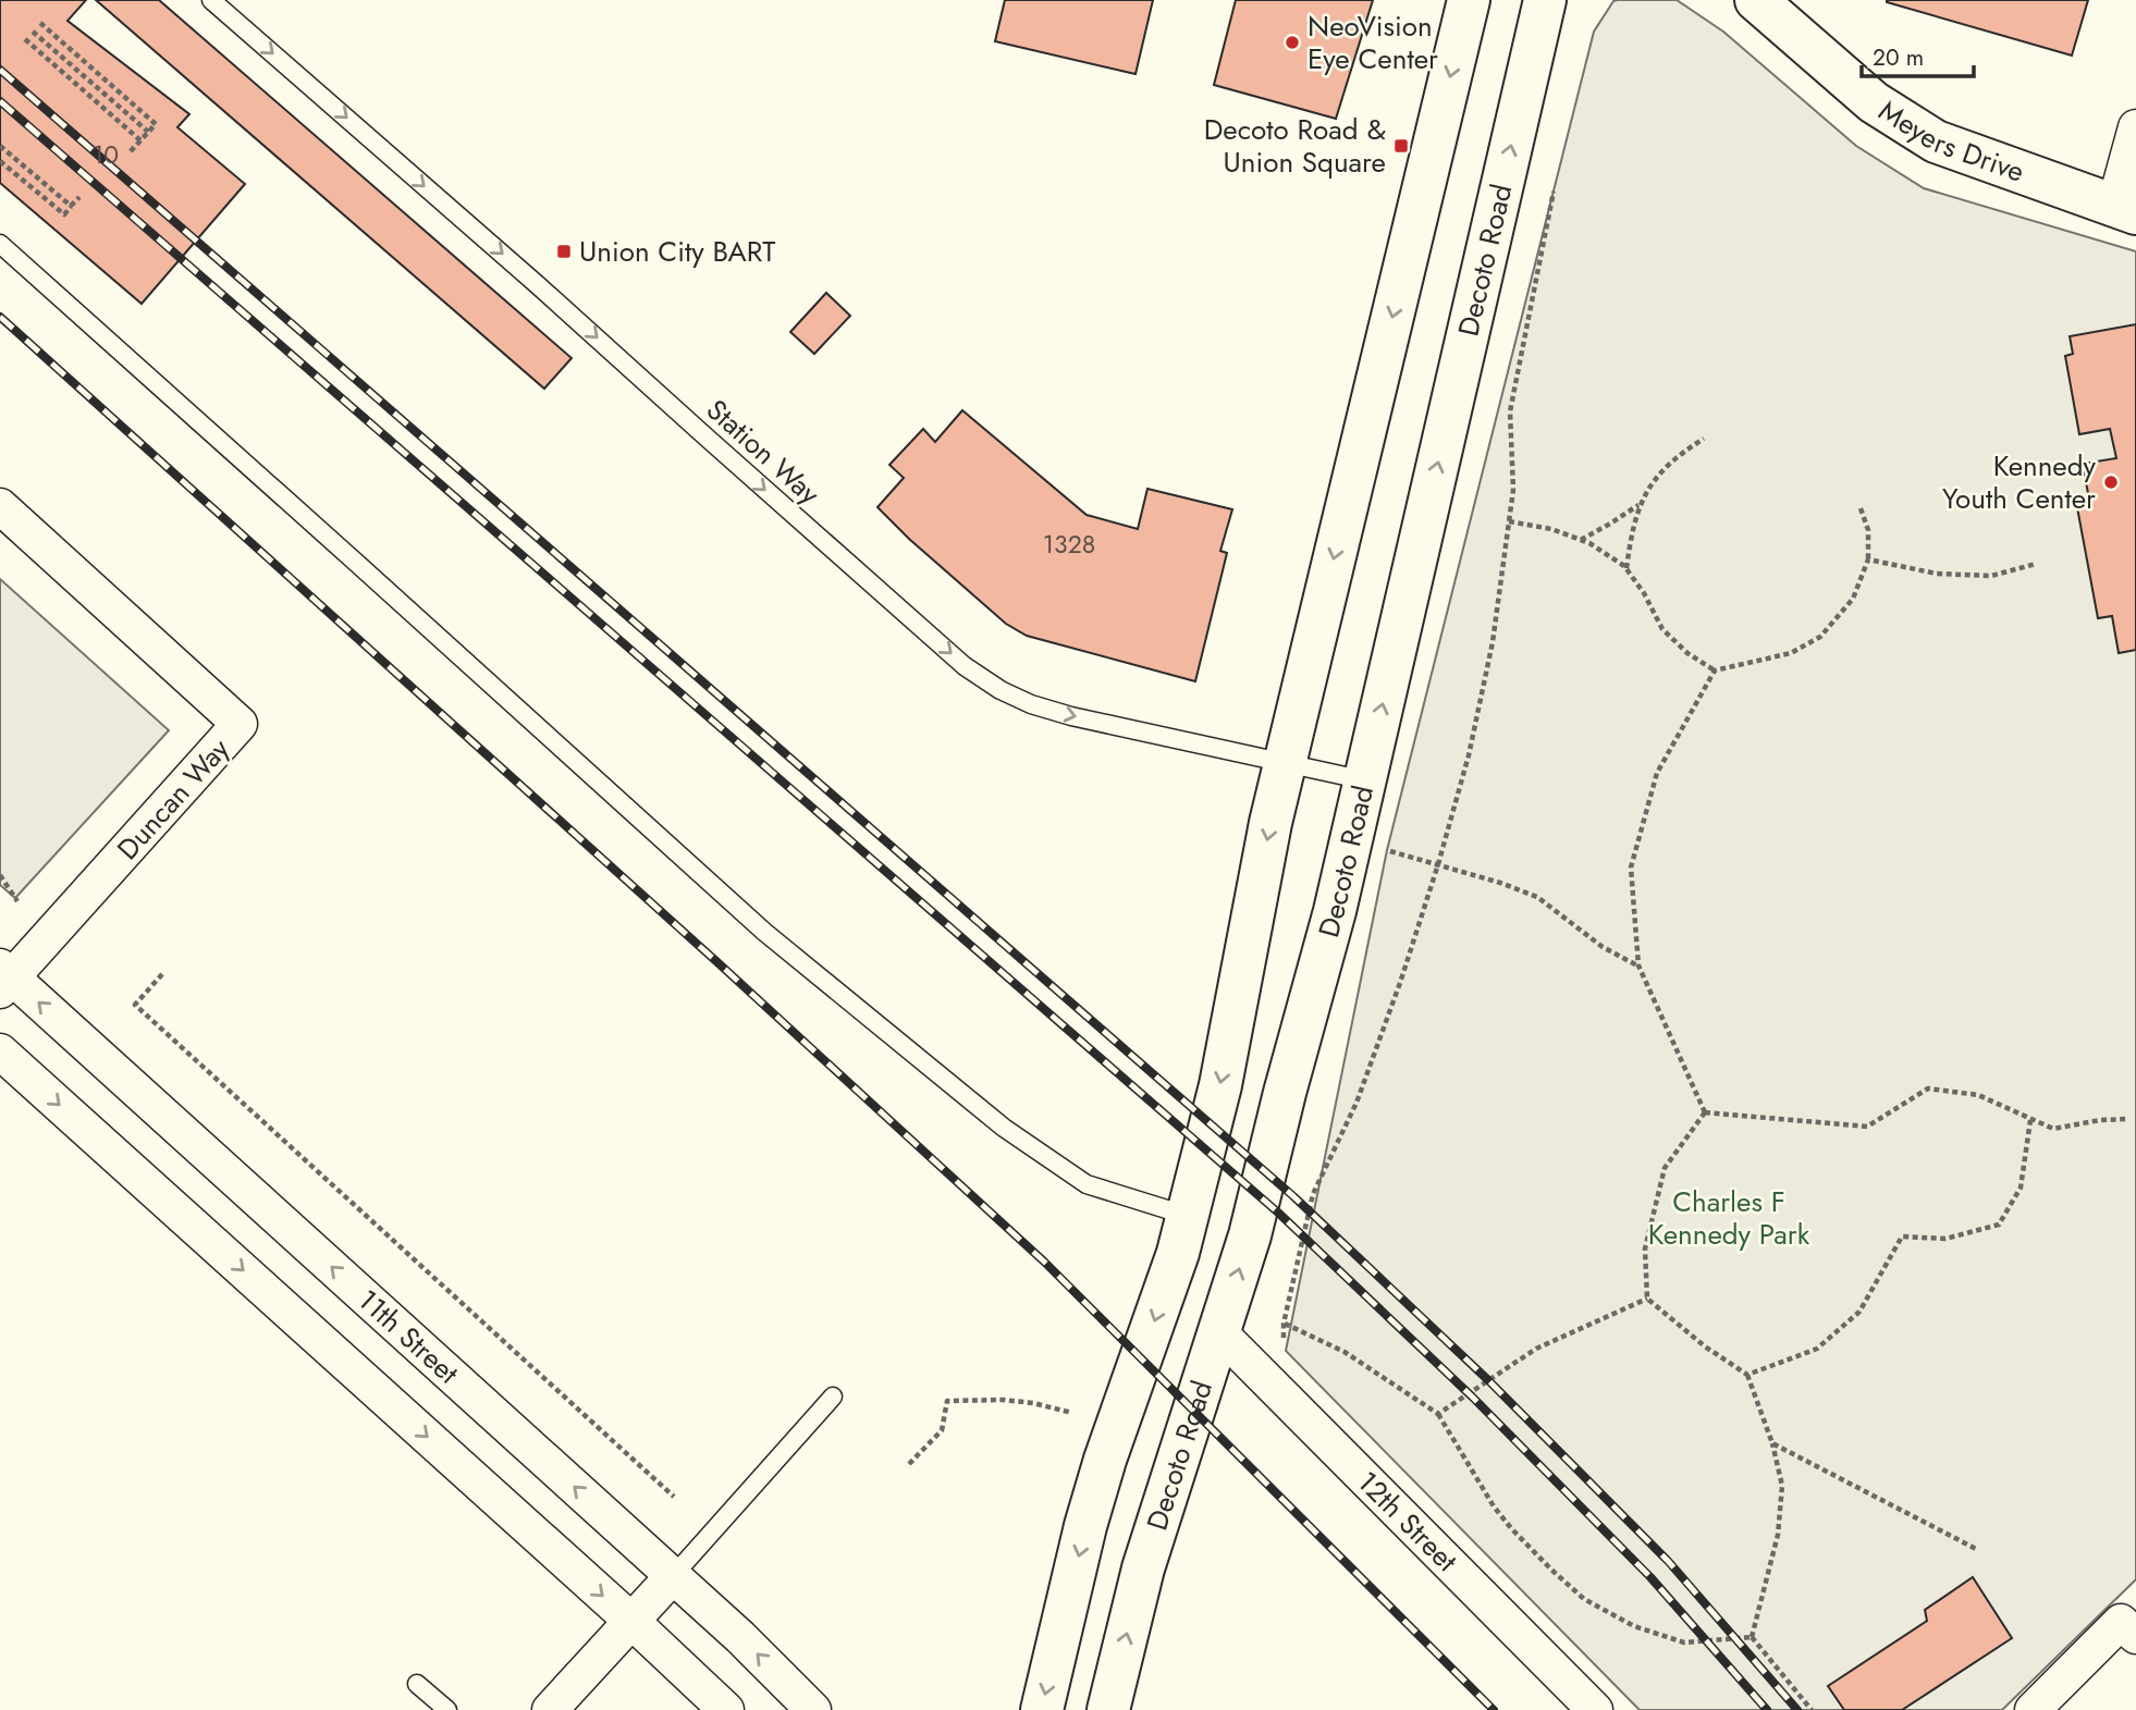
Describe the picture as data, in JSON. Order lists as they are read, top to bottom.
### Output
{
  "streets": {
    "main road": ["Meyers Drive", "Decoto Road"],
    "street": ["Duncan Way", "11th Street", "12th Street"],
    "lane": ["Station Way"]
  },
  "crossings": [
    ["Decoto Road", "Station Way"],
    ["Decoto Road", "12th Street"],
    ["Duncan Way", "11th Street"]
  ],
  "one_way": ["Station Way"],
  "parks": ["Charles F Kennedy Park"],
  "places": {
    "other": ["NeoVision Eye Center", "Kennedy Youth Center"],
    "transit": ["Decoto Road & Union Square", "Union City BART"]
  },
  "house_numbers": ["10", "1328"],
  "scale_bar": "20 m"
}
